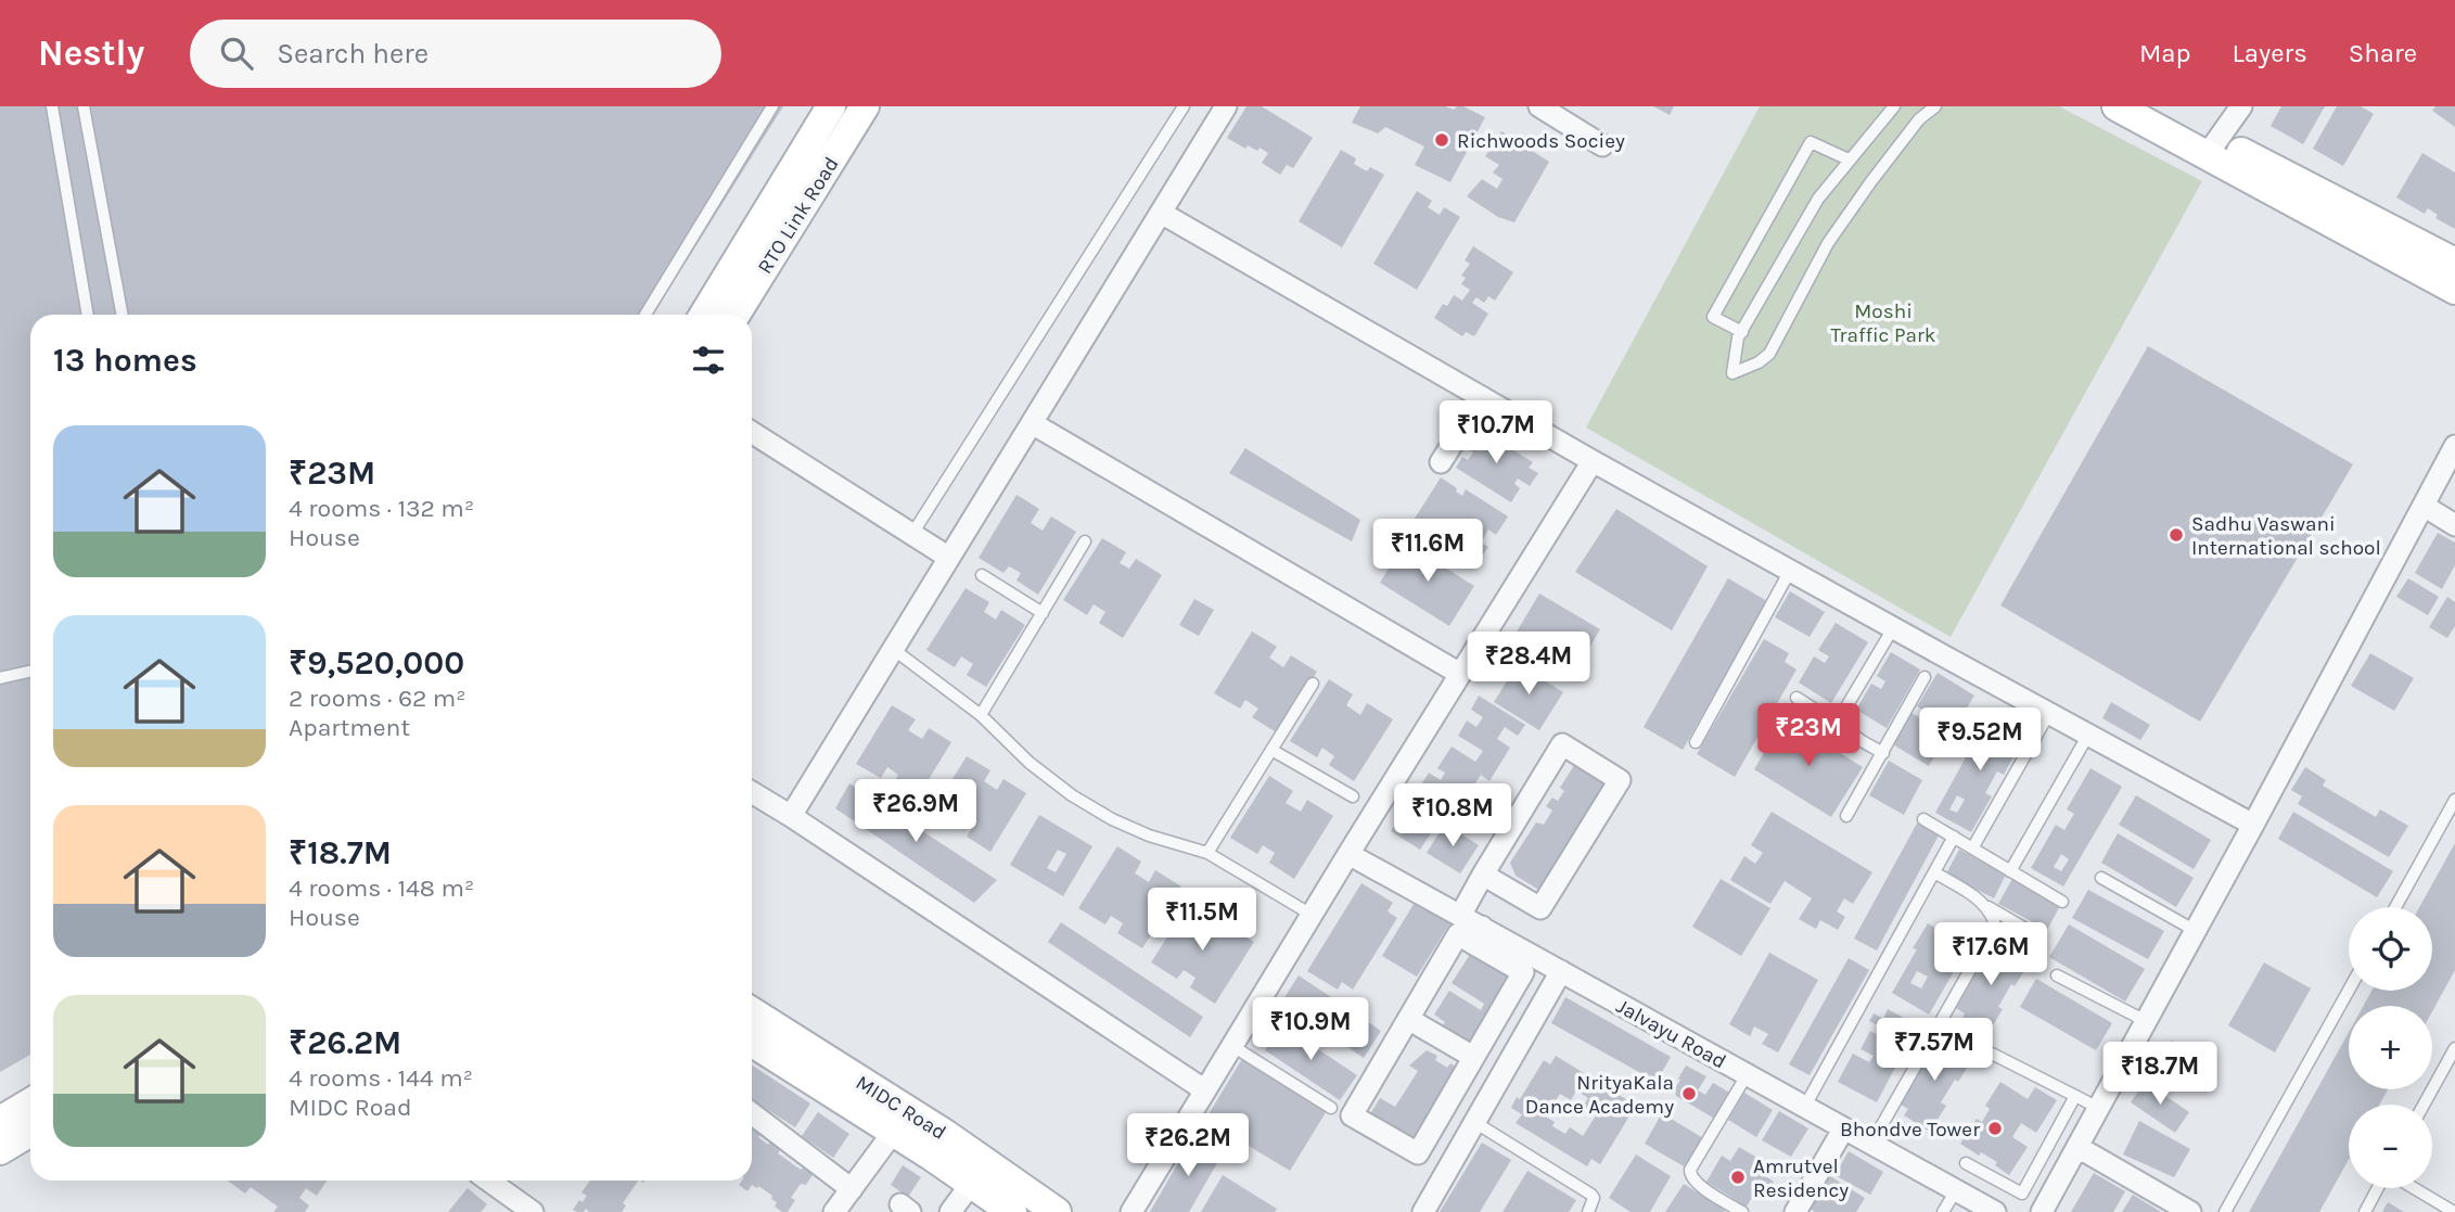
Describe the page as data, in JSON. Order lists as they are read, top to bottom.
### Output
{
  "streets": {
    "main road": ["RTO Link Road", "MIDC Road"],
    "street": ["Jalvayu Road"]
  },
  "parks": ["Moshi Traffic Park"],
  "places": [
    "Richwoods Sociey",
    "Sadhu Vaswani International school",
    "NrityaKala Dance Academy",
    "Bhondve Tower",
    "Amrutvel Residency"
  ],
  "page": {
    "header": "Nestly",
    "search": "Search here",
    "nav": ["Map", "Layers", "Share"],
    "heading": "13 homes",
    "price": [
      "₹10.7M",
      "₹11.6M",
      "₹28.4M",
      "₹23M",
      "₹9.52M",
      "₹26.9M",
      "₹10.8M",
      "₹11.5M",
      "₹17.6M",
      "₹10.9M",
      "₹7.57M",
      "₹18.7M",
      "₹26.2M"
    ],
    "list": [
      {
        "name": "₹23M",
        "note": "4 rooms · 132 m² · House"
      },
      {
        "name": "₹9,520,000",
        "note": "2 rooms · 62 m² · Apartment"
      },
      {
        "name": "₹18.7M",
        "note": "4 rooms · 148 m² · House"
      },
      {
        "name": "₹26.2M",
        "note": "4 rooms · 144 m² · MIDC Road"
      }
    ],
    "map_buttons": ["+", "−"]
  }
}
